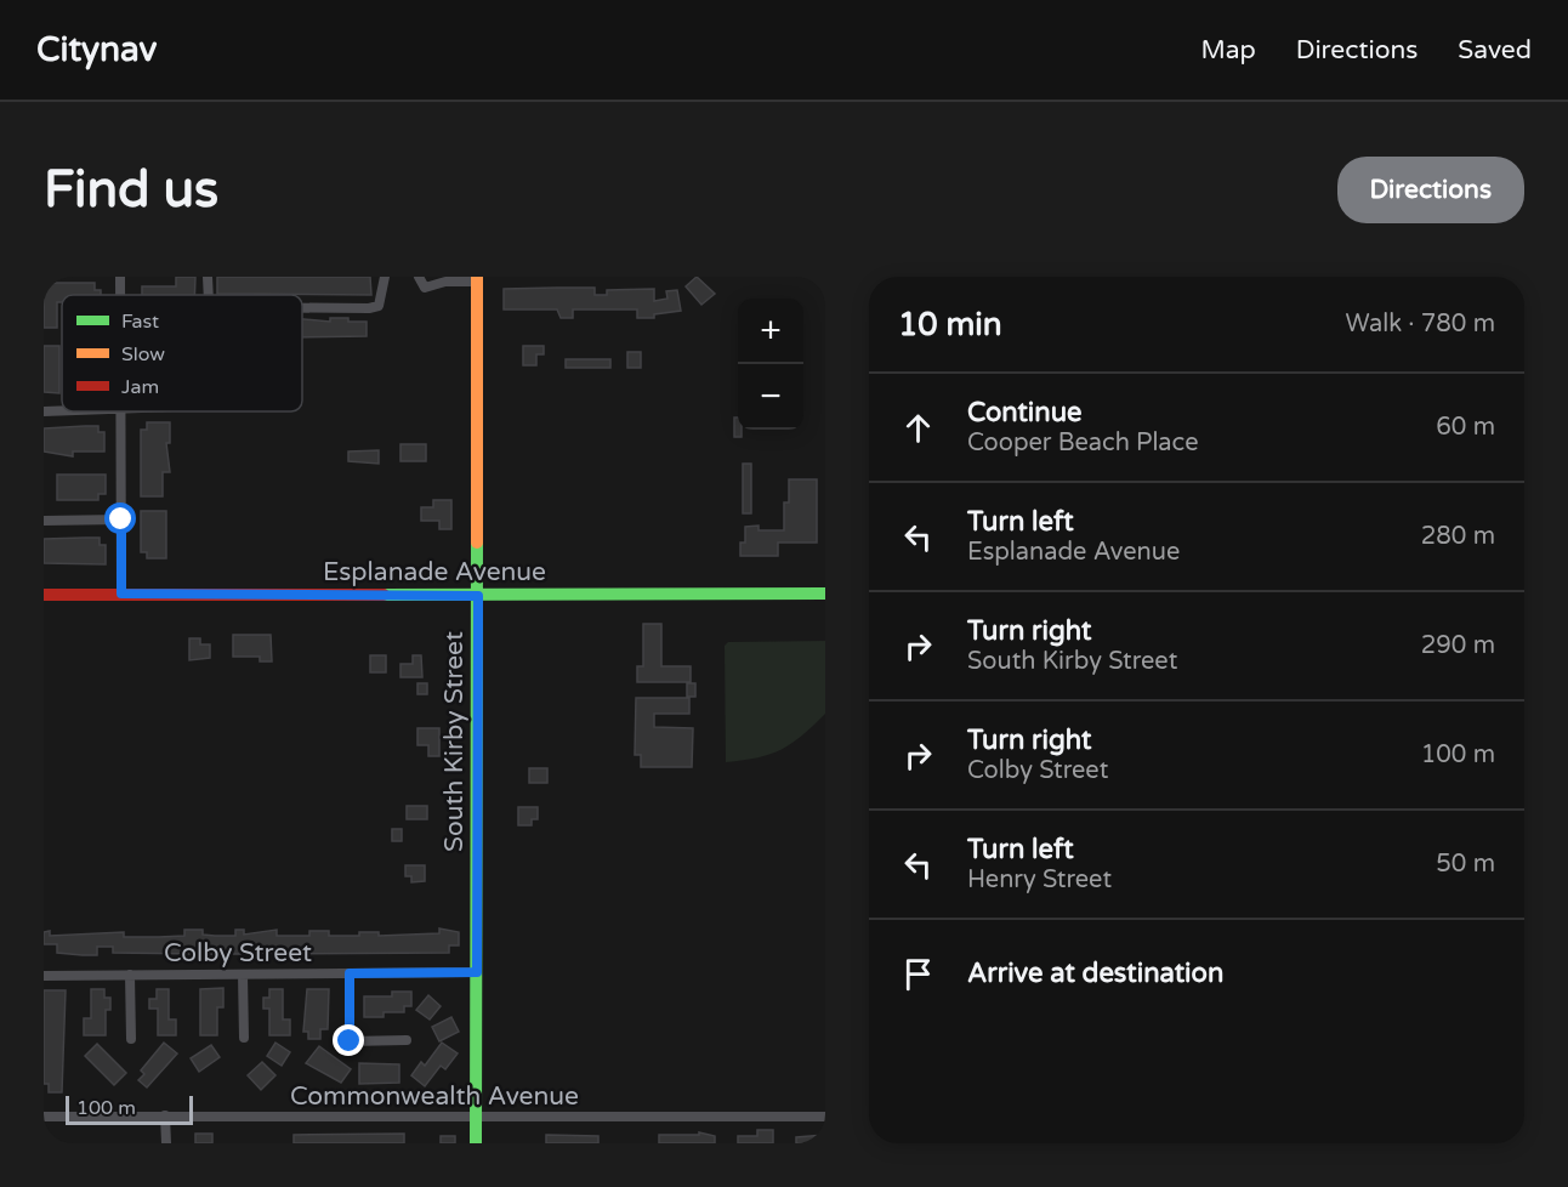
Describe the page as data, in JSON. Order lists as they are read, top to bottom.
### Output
{
  "streets": {
    "street": [
      "Esplanade Avenue",
      "South Kirby Street",
      "Colby Street",
      "Commonwealth Avenue"
    ]
  },
  "crossings": [
    ["Esplanade Avenue", "South Kirby Street"],
    ["South Kirby Street", "Colby Street"],
    ["South Kirby Street", "Commonwealth Avenue"]
  ],
  "legend": ["Fast", "Slow", "Jam"],
  "scale_bar": "100 m",
  "page": {
    "header": "Citynav",
    "nav": ["Map", "Directions", "Saved"],
    "buttons": "Directions",
    "title": "Find us",
    "heading": ["10 min", "Walk · 780 m"],
    "map_buttons": ["+", "−"],
    "list": [
      ["Continue", "Cooper Beach Place", "60 m"],
      ["Turn left", "Esplanade Avenue", "280 m"],
      ["Turn right", "South Kirby Street", "290 m"],
      ["Turn right", "Colby Street", "100 m"],
      ["Turn left", "Henry Street", "50 m"],
      "Arrive at destination"
    ],
    "scale": "100 m"
  }
}
